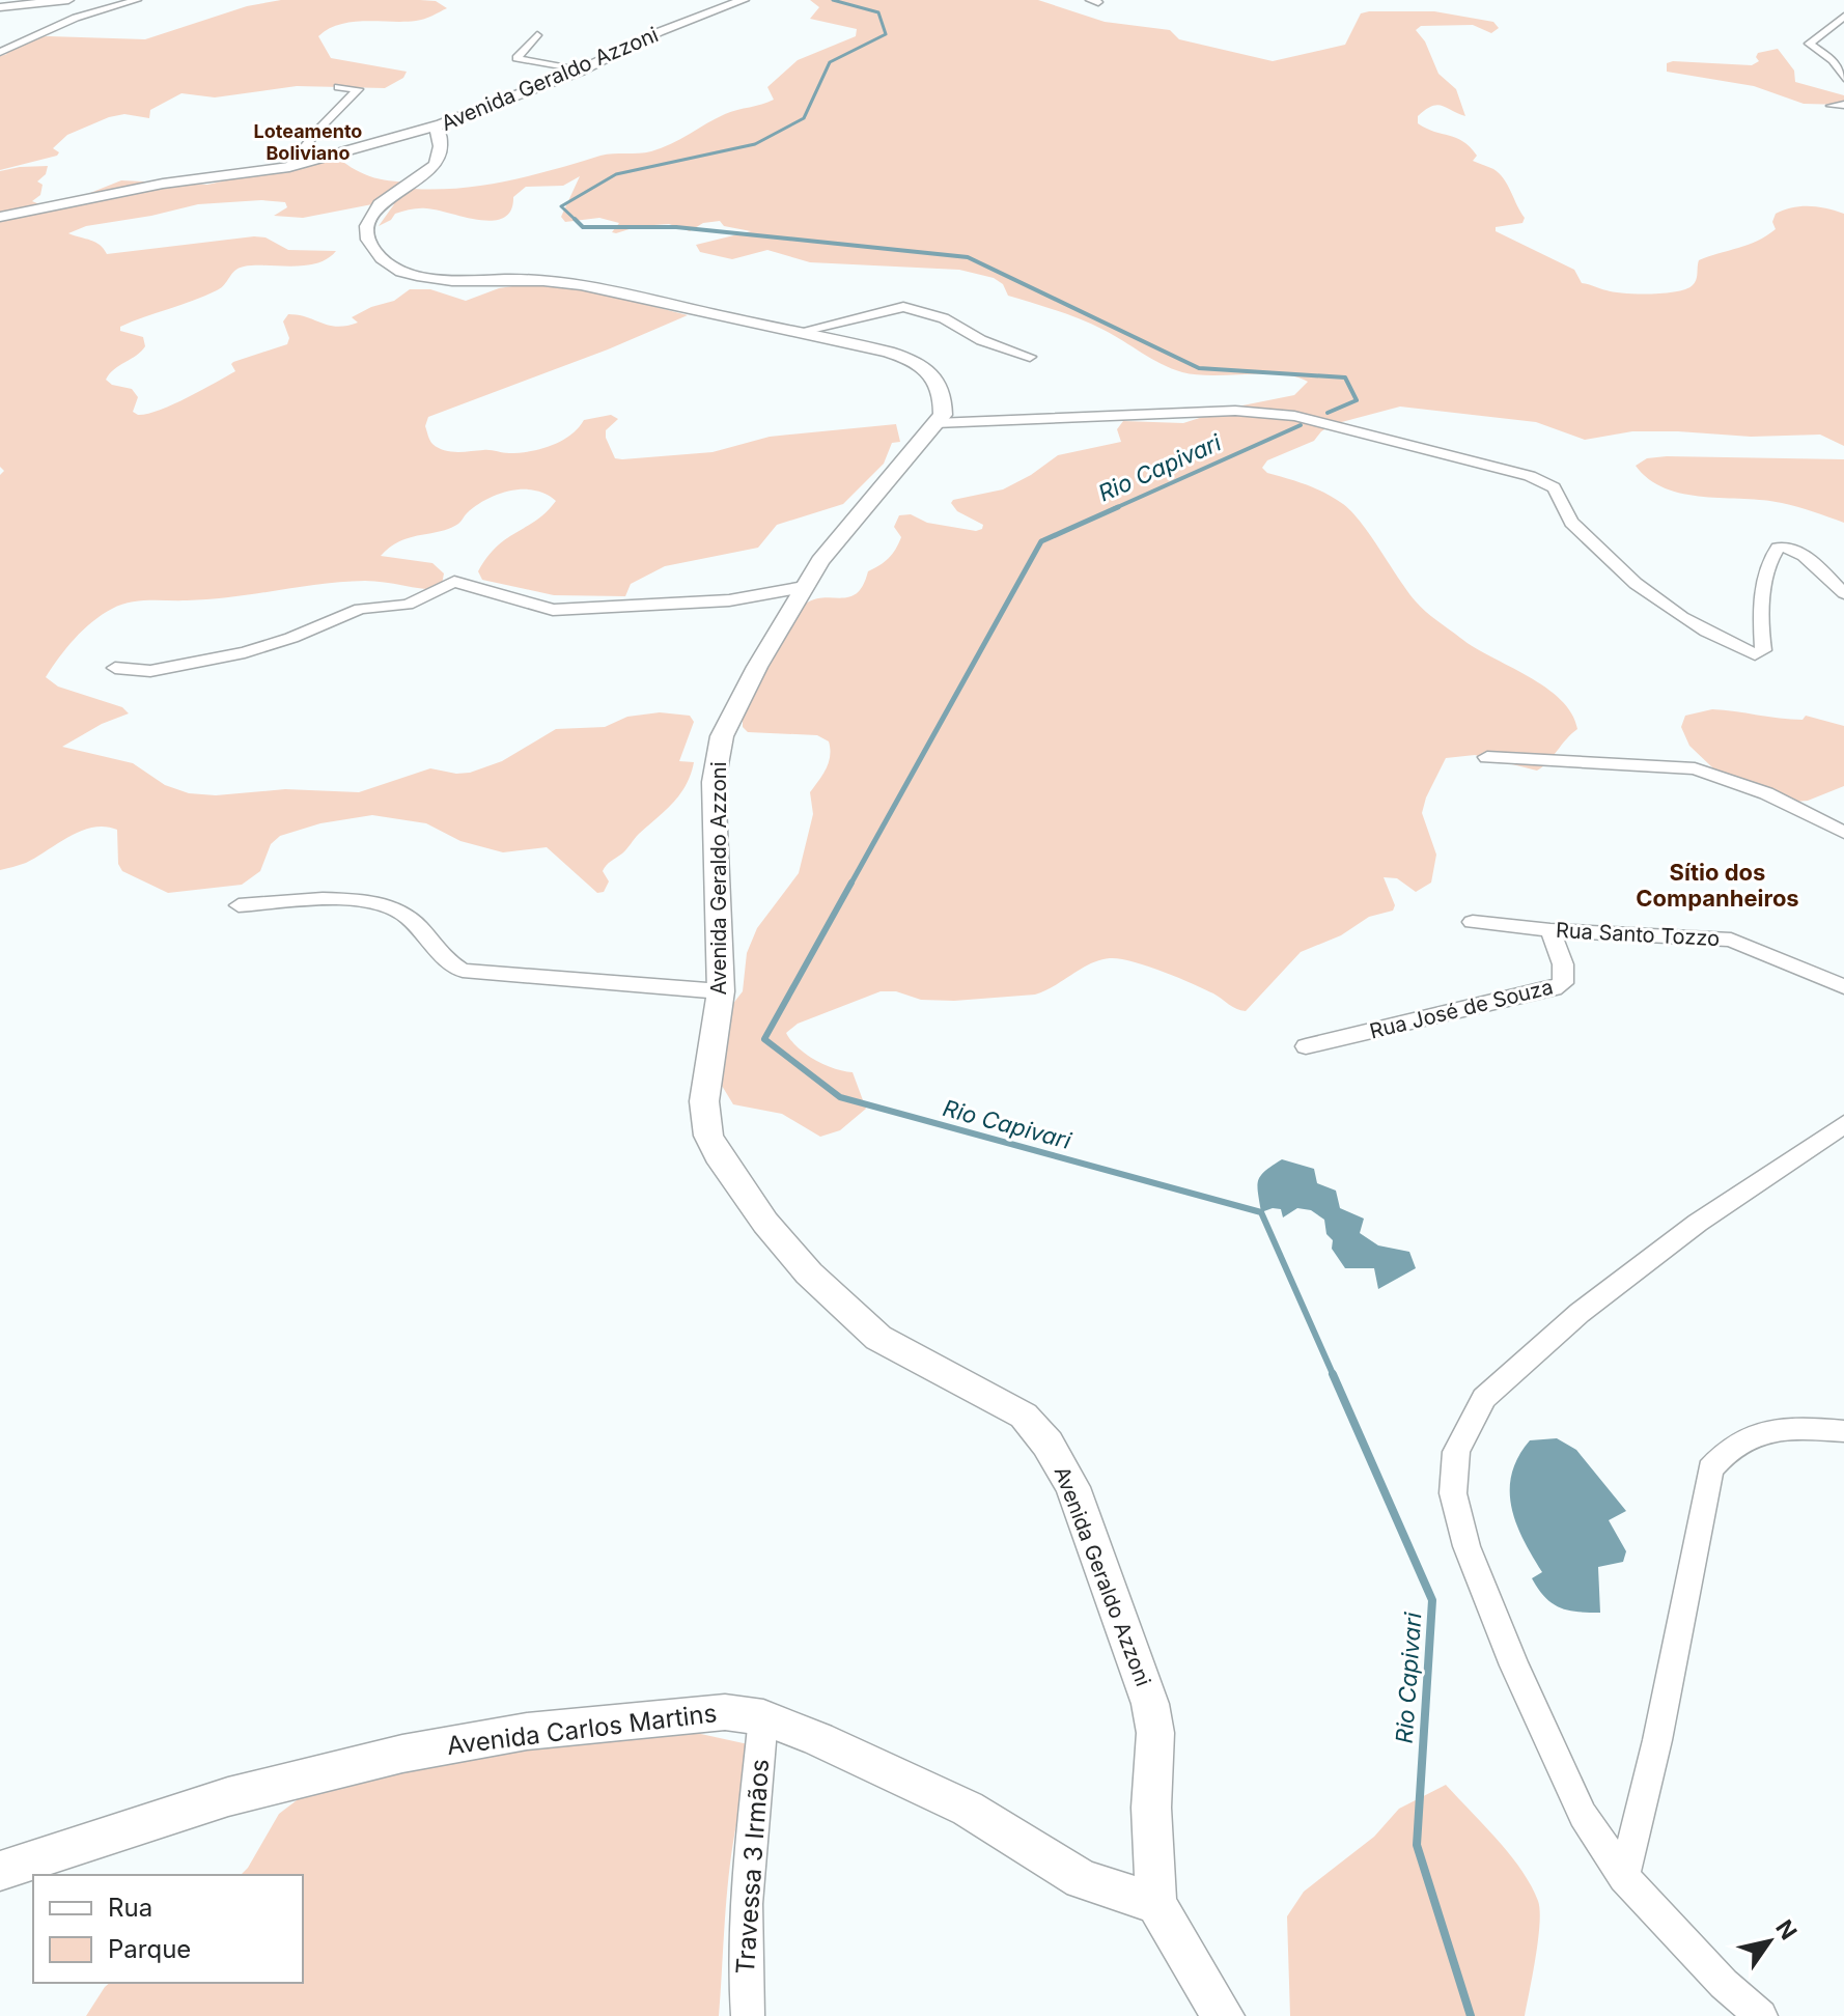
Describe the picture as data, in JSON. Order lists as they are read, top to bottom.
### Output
{
  "streets": {
    "street": [
      "Avenida Geraldo Azzoni",
      "Rua Santo Tozzo",
      "Rua José de Souza",
      "Avenida Carlos Martins",
      "Travessa 3 Irmãos"
    ]
  },
  "crossings": [
    ["Avenida Geraldo Azzoni", "Avenida Carlos Martins"],
    ["Rua Santo Tozzo", "Rua José de Souza"],
    ["Avenida Carlos Martins", "Travessa 3 Irmãos"]
  ],
  "districts": ["Loteamento Boliviano", "Sítio dos Companheiros"],
  "water": ["Rio Capivari"],
  "legend": ["Rua", "Parque"],
  "north": "top right"
}
